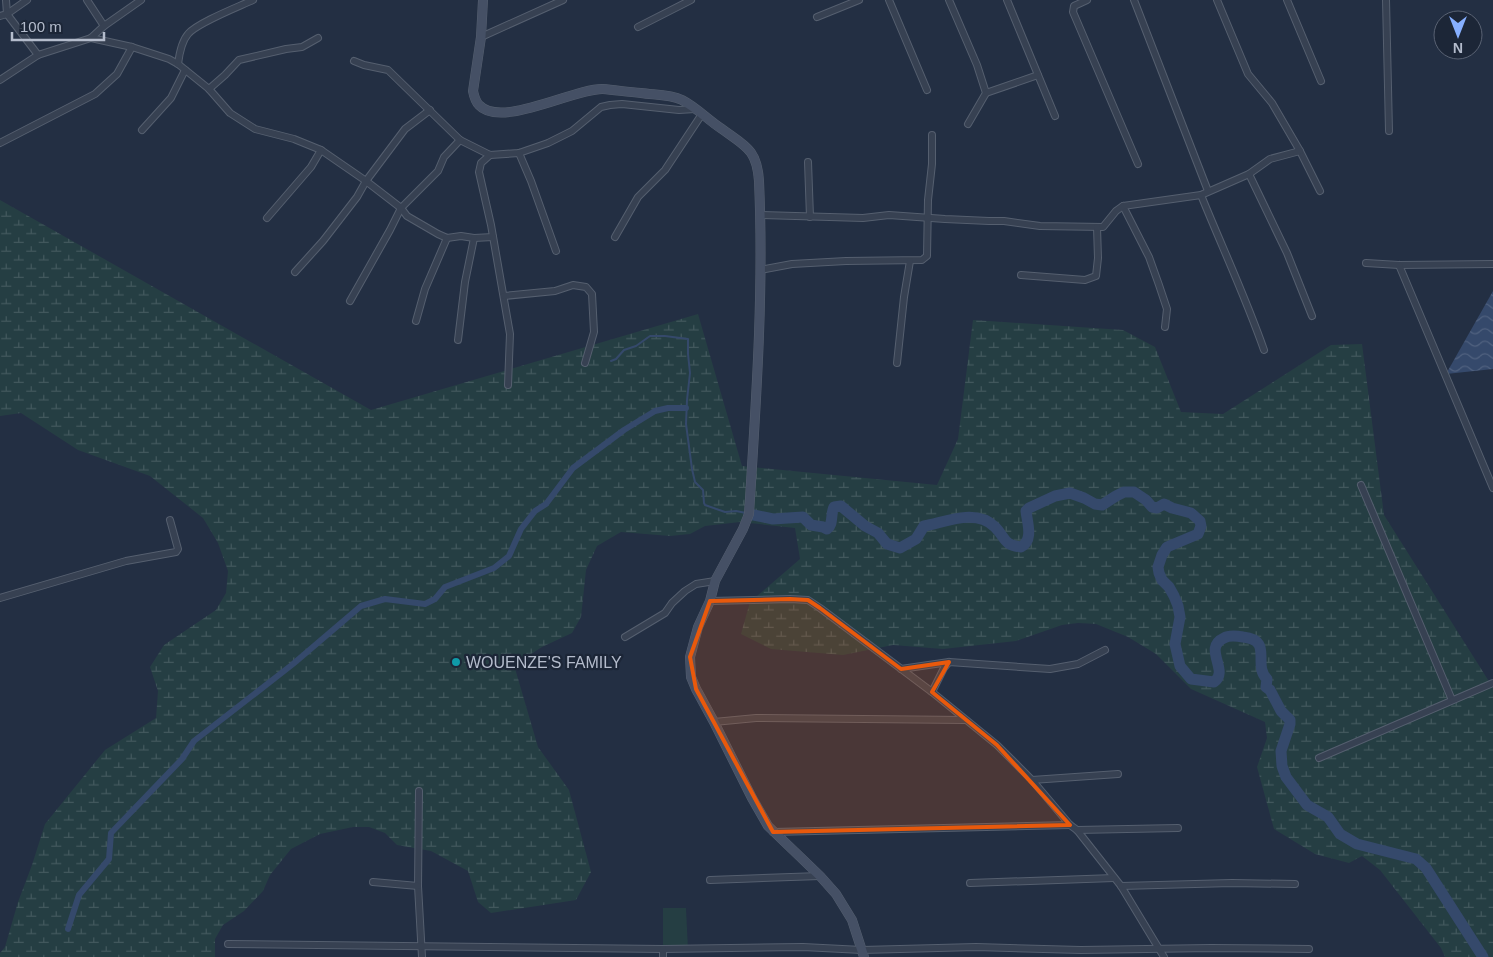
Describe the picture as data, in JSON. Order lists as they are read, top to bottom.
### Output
{
  "places": ["WOUENZE'S FAMILY"],
  "scale_bar": "100 m",
  "north": "bottom"
}
